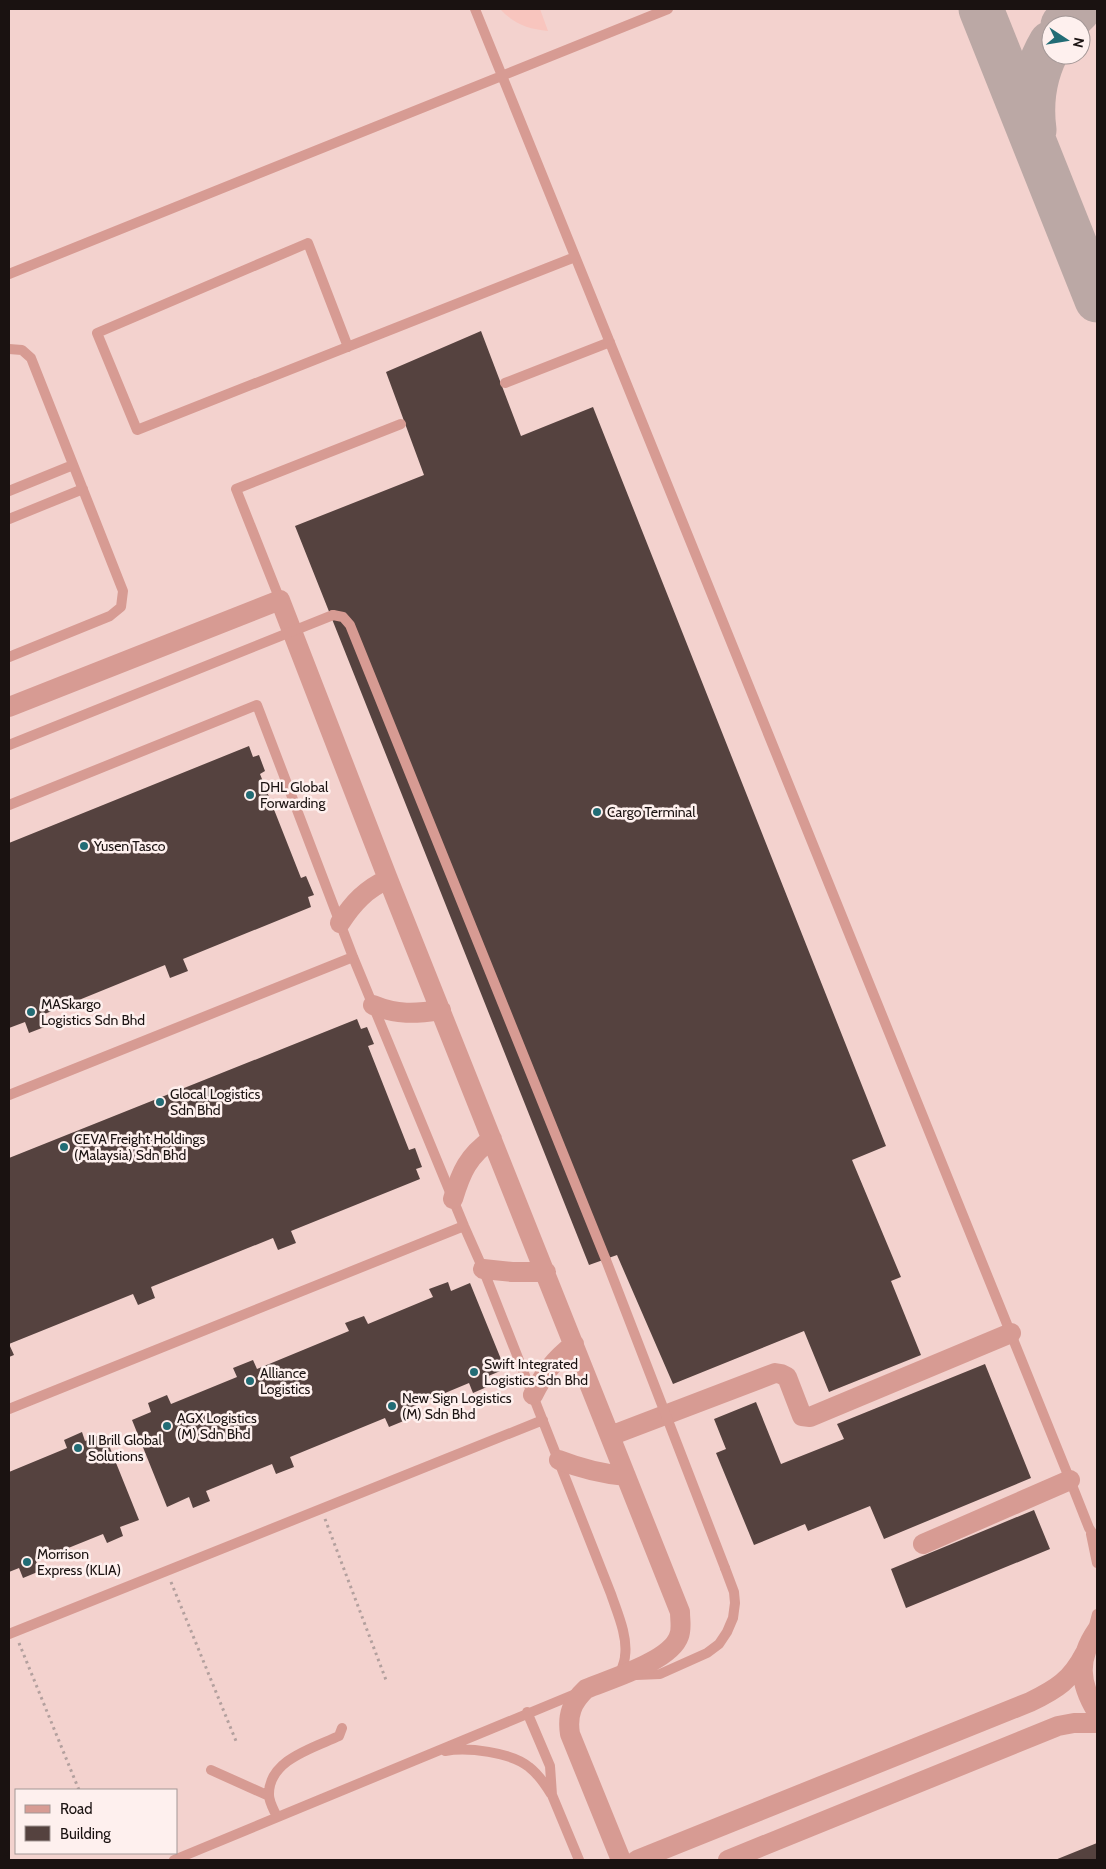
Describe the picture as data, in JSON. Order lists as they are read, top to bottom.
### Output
{
  "places": [
    "DHL Global Forwarding",
    "Cargo Terminal",
    "Yusen Tasco",
    "MASkargo Logistics Sdn Bhd",
    "Glocal Logistics Sdn Bhd",
    "CEVA Freight Holdings (Malaysia) Sdn Bhd",
    "Swift Integrated Logistics Sdn Bhd",
    "Alliance Logistics",
    "New Sign Logistics (M) Sdn Bhd",
    "AGX Logistics (M) Sdn Bhd",
    "II Brill Global Solutions",
    "Morrison Express (KLIA)"
  ],
  "legend": ["Road", "Building"],
  "north": "right"
}
